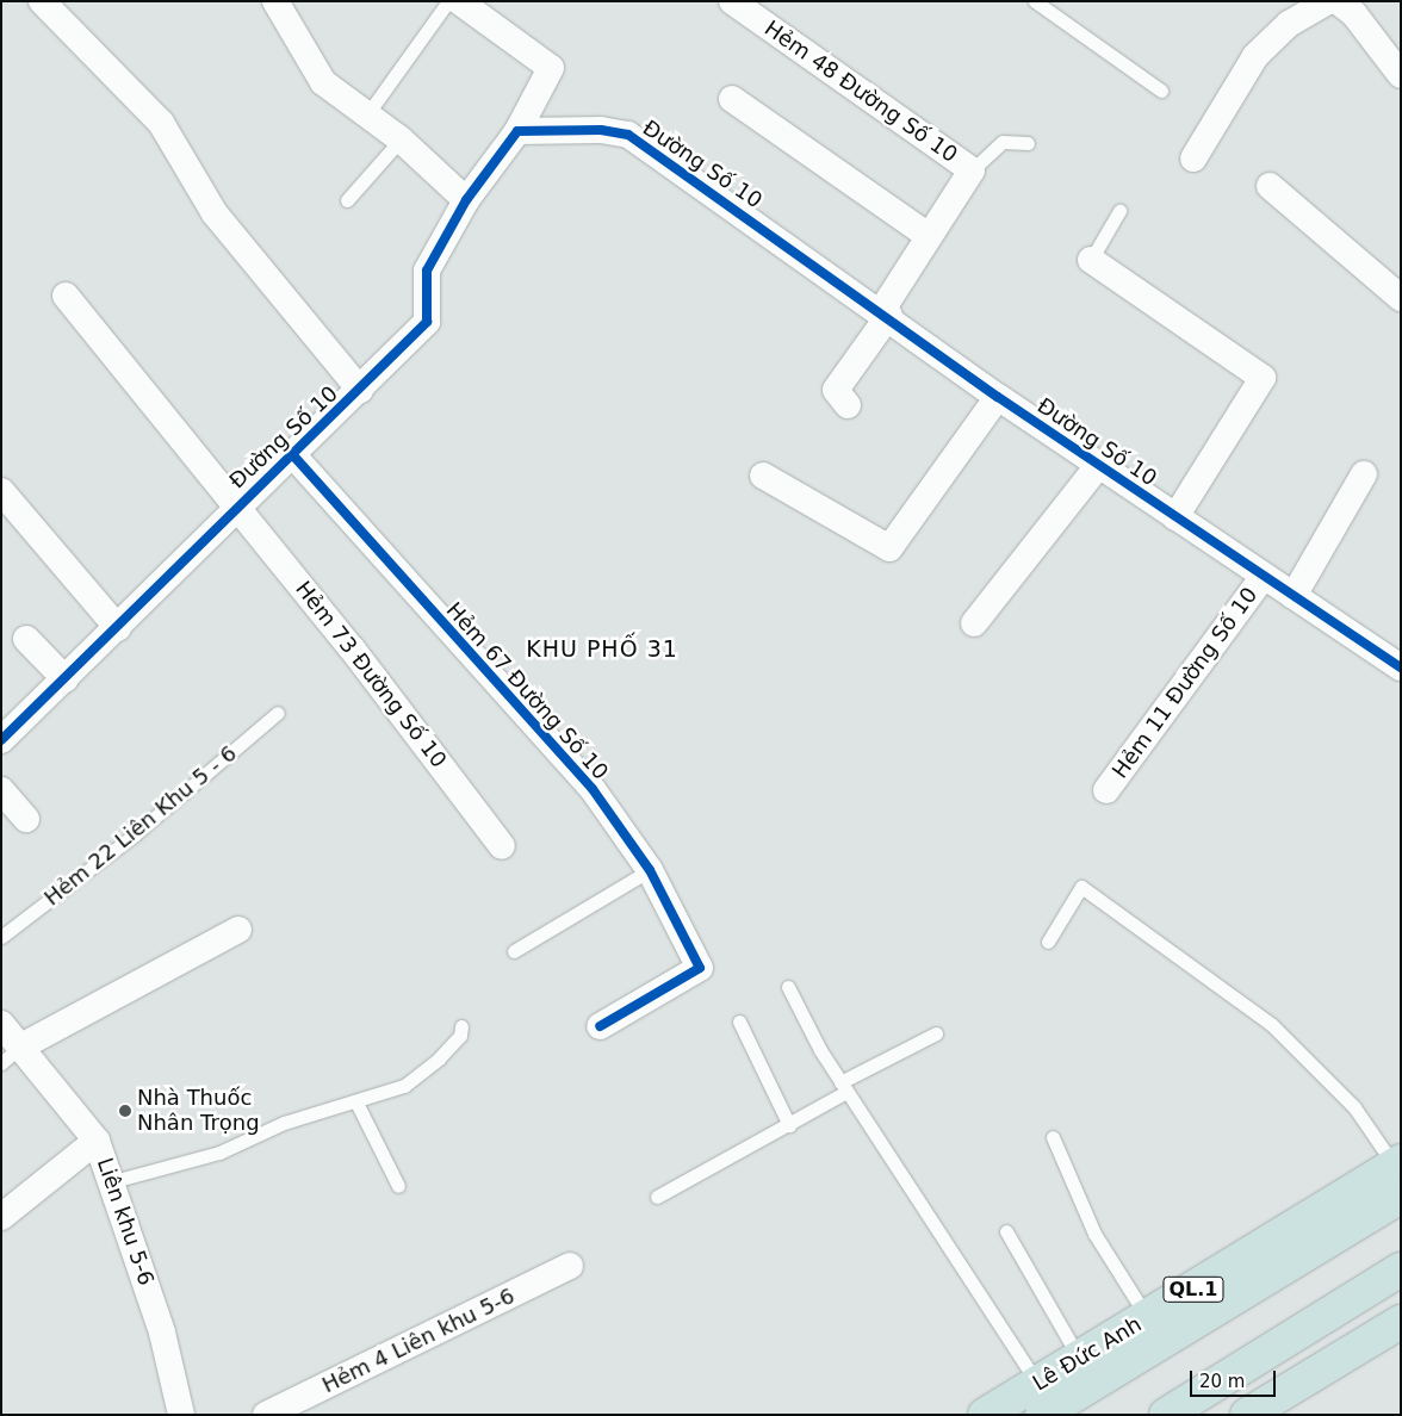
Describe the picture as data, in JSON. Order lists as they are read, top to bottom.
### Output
{
  "streets": {
    "highway": ["QL.1", "Lê Đức Anh"],
    "street": [
      "Hẻm 48 Đường Số 10",
      "Đường Số 10",
      "Hẻm 73 Đường Số 10",
      "Hẻm 11 Đường Số 10",
      "Hẻm 67 Đường Số 10",
      "Liên khu 5-6",
      "Hẻm 4 Liên khu 5-6"
    ],
    "lane": ["Hẻm 22 Liên Khu 5 - 6"]
  },
  "crossings": [
    ["Hẻm 48 Đường Số 10", "Đường Số 10"],
    ["Đường Số 10", "Hẻm 73 Đường Số 10"],
    ["Đường Số 10", "Hẻm 11 Đường Số 10"],
    ["Đường Số 10", "Hẻm 67 Đường Số 10"]
  ],
  "districts": ["KHU PHỐ 31"],
  "places": ["Nhà Thuốc Nhân Trọng"],
  "scale_bar": "20 m"
}
